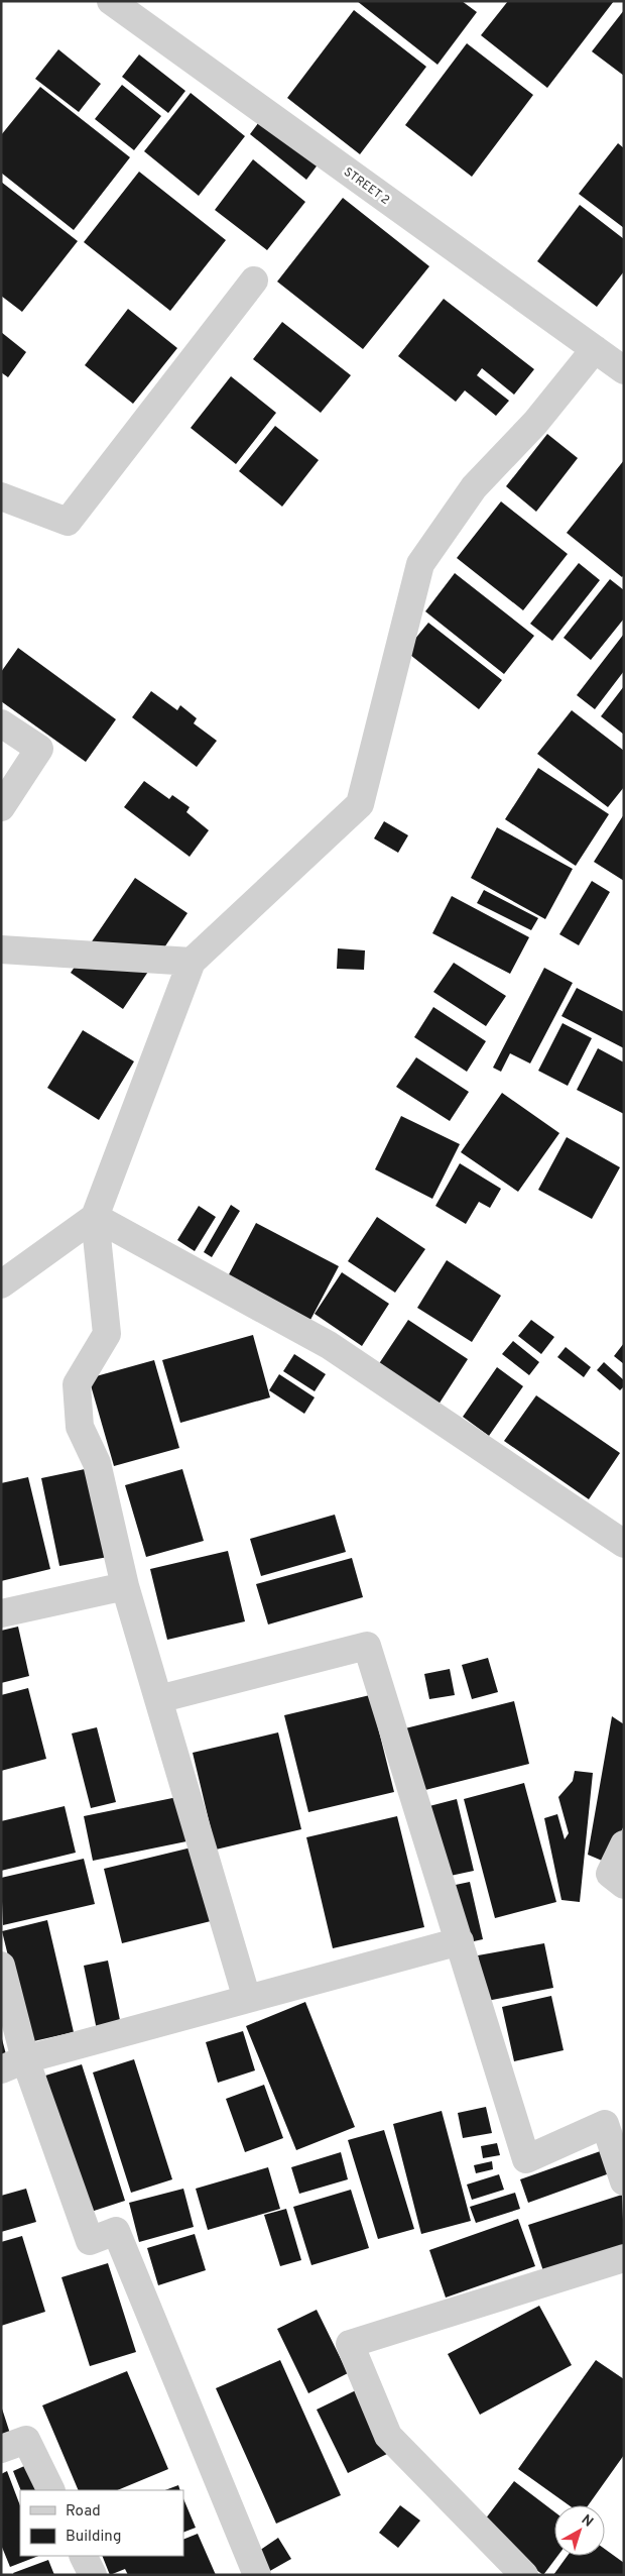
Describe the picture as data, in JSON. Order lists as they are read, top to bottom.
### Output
{
  "streets": {
    "street": ["STREET 2"]
  },
  "legend": ["Road", "Building"],
  "north": "top right"
}
